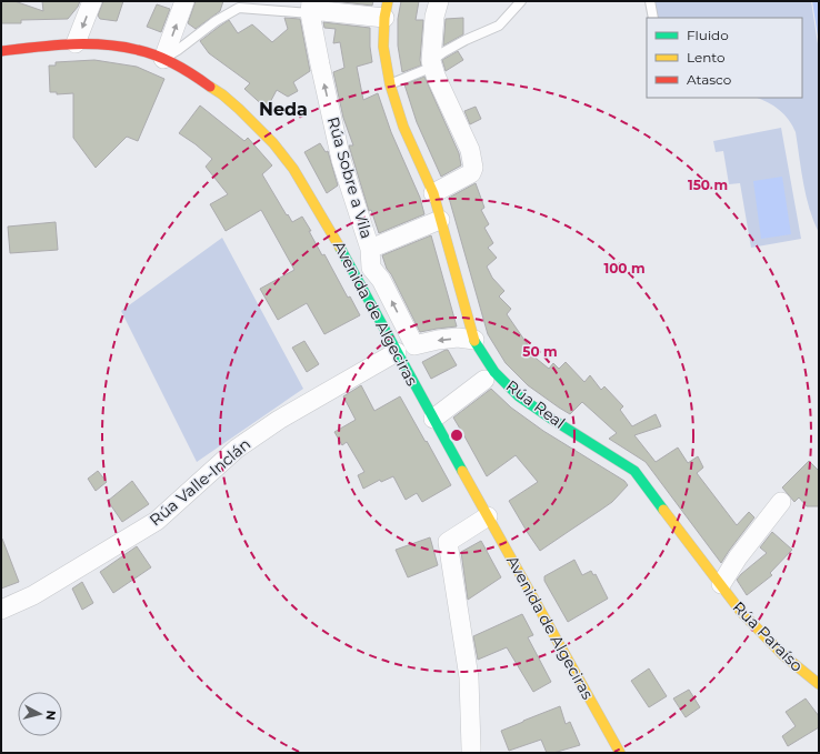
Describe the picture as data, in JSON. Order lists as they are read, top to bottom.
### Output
{
  "streets": {
    "main road": ["Avenida de Algeciras", "Rúa Real", "Rúa Paraíso"],
    "street": ["Rúa Sobre a Vila", "Rúa Valle-Inclán"]
  },
  "crossings": [
    ["Rúa Sobre a Vila", "Avenida de Algeciras"],
    ["Rúa Sobre a Vila", "Rúa Real"],
    ["Avenida de Algeciras", "Rúa Valle-Inclán"],
    ["Rúa Real", "Rúa Paraíso"]
  ],
  "one_way": ["Rúa Sobre a Vila"],
  "districts": ["Neda"],
  "legend": ["Fluido", "Lento", "Atasco"],
  "north": "right",
  "rings": ["150 m", "100 m", "50 m"]
}
